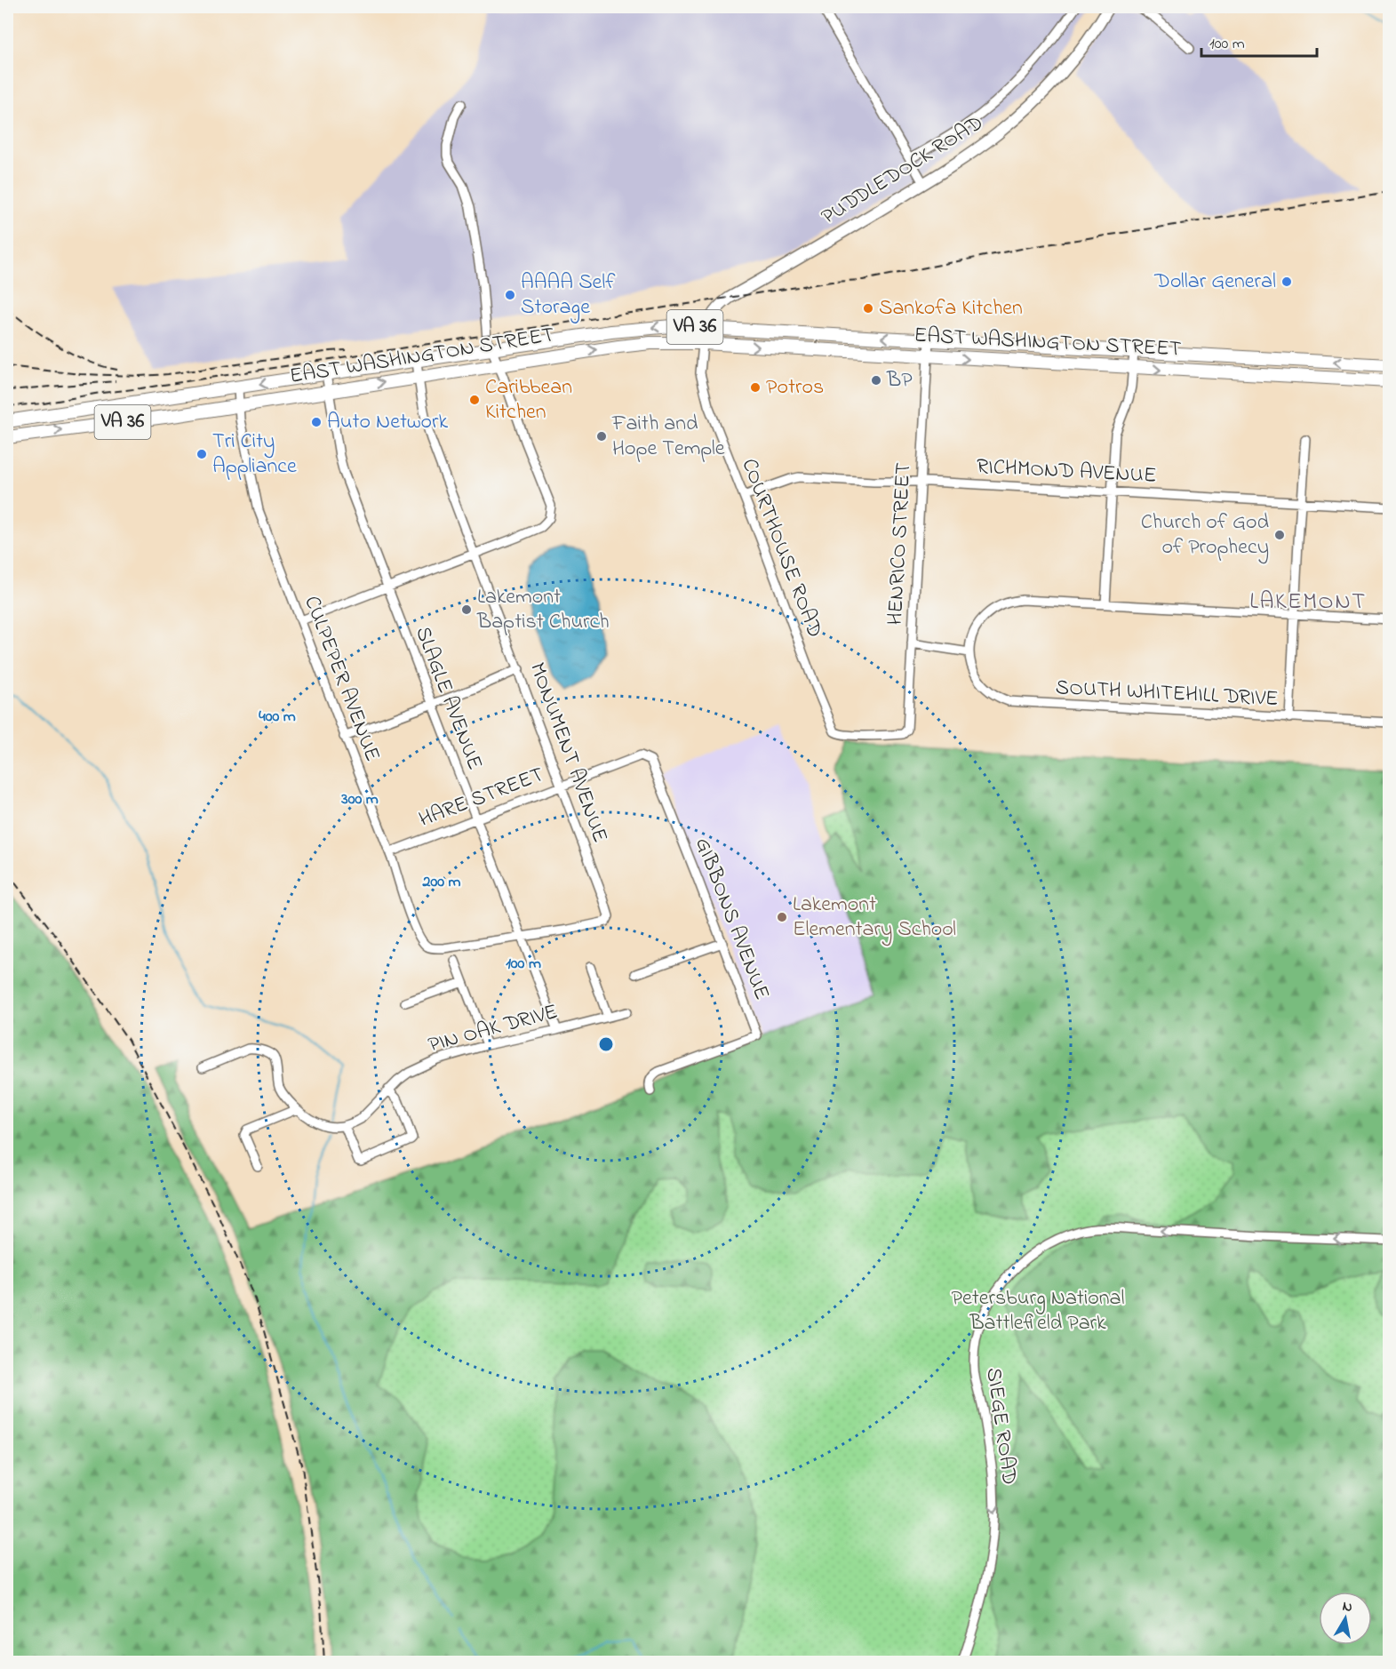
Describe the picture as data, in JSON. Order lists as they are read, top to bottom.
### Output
{
  "streets": {
    "highway": ["VA 36", "EAST WASHINGTON STREET"],
    "main road": ["PUDDLEDOCK ROAD"],
    "street": [
      "RICHMOND AVENUE",
      "HENRICO STREET",
      "COURTHOUSE ROAD",
      "CULPEPER AVENUE",
      "SOUTH WHITEHILL DRIVE",
      "SLAGLE AVENUE",
      "MONUMENT AVENUE",
      "HARE STREET",
      "GIBBONS AVENUE",
      "PIN OAK DRIVE",
      "SIEGE ROAD"
    ]
  },
  "crossings": [
    ["PUDDLEDOCK ROAD", "EAST WASHINGTON STREET"],
    ["PUDDLEDOCK ROAD", "COURTHOUSE ROAD"],
    ["EAST WASHINGTON STREET", "HENRICO STREET"],
    ["EAST WASHINGTON STREET", "COURTHOUSE ROAD"],
    ["EAST WASHINGTON STREET", "CULPEPER AVENUE"],
    ["EAST WASHINGTON STREET", "SLAGLE AVENUE"],
    ["EAST WASHINGTON STREET", "MONUMENT AVENUE"],
    ["RICHMOND AVENUE", "HENRICO STREET"],
    ["RICHMOND AVENUE", "COURTHOUSE ROAD"],
    ["HENRICO STREET", "COURTHOUSE ROAD"],
    ["CULPEPER AVENUE", "SLAGLE AVENUE"],
    ["CULPEPER AVENUE", "MONUMENT AVENUE"],
    ["CULPEPER AVENUE", "HARE STREET"],
    ["SLAGLE AVENUE", "MONUMENT AVENUE"],
    ["SLAGLE AVENUE", "HARE STREET"],
    ["SLAGLE AVENUE", "PIN OAK DRIVE"],
    ["MONUMENT AVENUE", "HARE STREET"],
    ["HARE STREET", "GIBBONS AVENUE"]
  ],
  "districts": ["LAKEMONT"],
  "parks": ["Petersburg National Battlefield Park"],
  "places": [
    "Dollar General",
    "AAAA Self Storage",
    "Sankofa Kitchen",
    "BP",
    "Potros",
    "Caribbean Kitchen",
    "Auto Network",
    "Faith and Hope Temple",
    "Tri City Appliance",
    "Church of God of Prophecy",
    "Lakemont Baptist Church",
    "Lakemont Elementary School"
  ],
  "scale_bar": "100 m",
  "north": "top",
  "rings": [
    "400 m",
    "300 m",
    "200 m",
    "100 m"
  ]
}
